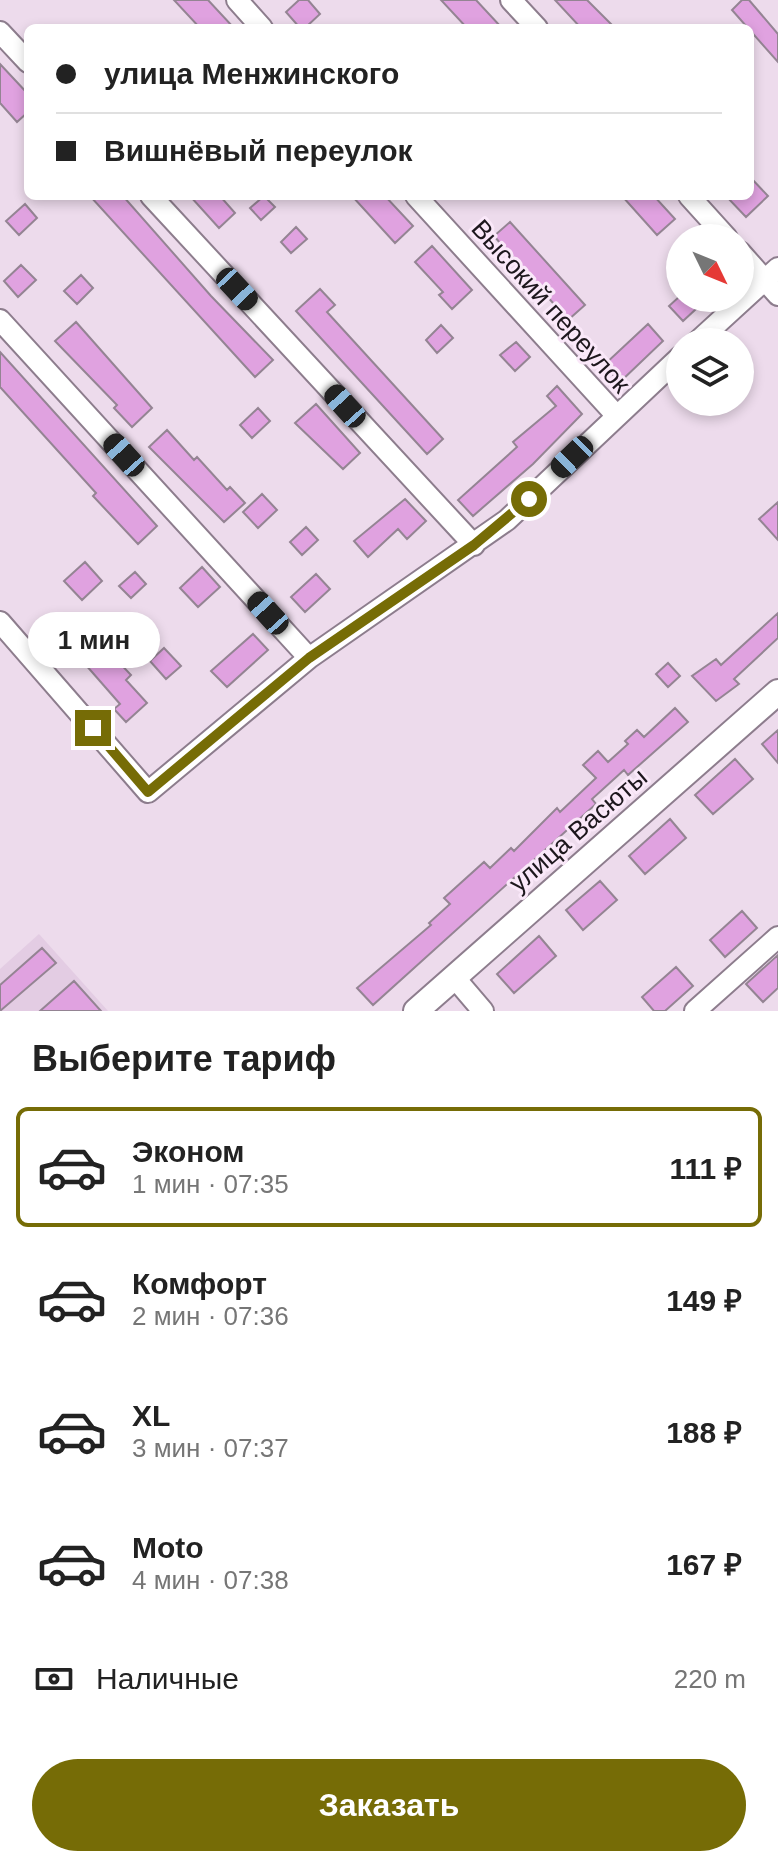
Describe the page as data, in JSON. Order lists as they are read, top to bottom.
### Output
{
  "streets": {
    "street": ["Высокий переулок", "улица Васюты"]
  },
  "north": "bottom right",
  "page": {
    "banner": ["улица Менжинского", "Вишнёвый переулок"],
    "bubble": "1 мин",
    "heading": "Выберите тариф",
    "list": [
      {
        "name": "Эконом",
        "note": "1 мин · 07:35",
        "value": "111 ₽"
      },
      {
        "name": "Комфорт",
        "note": "2 мин · 07:36",
        "value": "149 ₽"
      },
      {
        "name": "XL",
        "note": "3 мин · 07:37",
        "value": "188 ₽"
      },
      {
        "name": "Moto",
        "note": "4 мин · 07:38",
        "value": "167 ₽"
      }
    ],
    "pay": ["Наличные", "220 m"],
    "buttons": "Заказать"
  }
}
